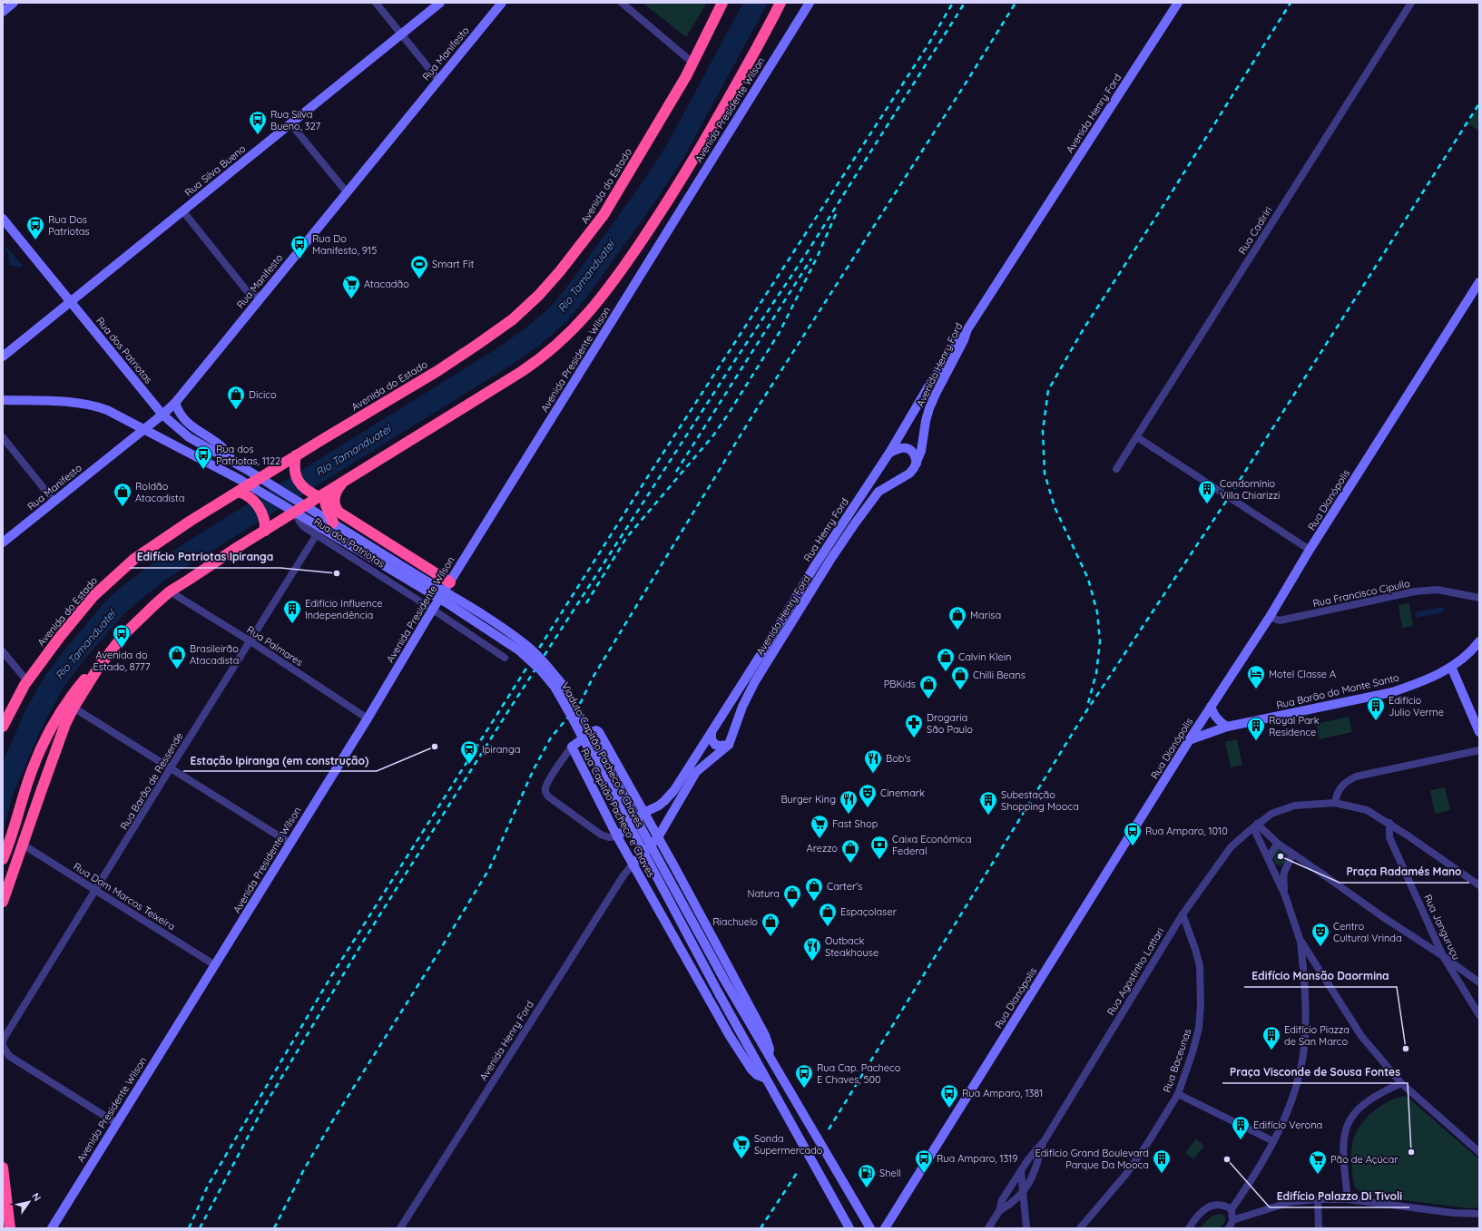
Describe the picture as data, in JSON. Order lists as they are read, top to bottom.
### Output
{
  "streets": {
    "highway": ["Avenida do Estado"],
    "main road": [
      "Rua Manifesto",
      "Avenida Presidente Wilson",
      "Avenida Henry Ford",
      "Rua Silva Bueno",
      "Rua dos Patriotas",
      "Rua Dianópolis",
      "Rua Henry Ford",
      "Rua Barão do Monte Santo",
      "Viaduto Capitão Pacheco e Chaves",
      "Rua Capitão Pacheco e Chaves"
    ],
    "street": [
      "Rua Cadiriri",
      "Rua Francisco Cipullo",
      "Rua Palmares",
      "Rua Barão de Ressende",
      "Rua Dom Marcos Teixeira",
      "Rua Janguruçu",
      "Rua Agostinho Lattari",
      "Rua Baceunas"
    ]
  },
  "crossings": [
    ["Rua Manifesto", "Rua dos Patriotas"],
    ["Avenida Presidente Wilson", "Rua dos Patriotas"],
    ["Avenida Presidente Wilson", "Rua Palmares"],
    ["Avenida Presidente Wilson", "Rua Dom Marcos Teixeira"],
    ["Avenida Henry Ford", "Rua Henry Ford"],
    ["Avenida Henry Ford", "Rua Capitão Pacheco e Chaves"],
    ["Rua Silva Bueno", "Rua dos Patriotas"],
    ["Avenida do Estado", "Rua dos Patriotas"],
    ["Rua dos Patriotas", "Viaduto Capitão Pacheco e Chaves"],
    ["Rua dos Patriotas", "Rua Barão de Ressende"],
    ["Rua Dianópolis", "Rua Francisco Cipullo"],
    ["Rua Dianópolis", "Rua Barão do Monte Santo"],
    ["Rua Henry Ford", "Rua Capitão Pacheco e Chaves"],
    ["Rua Palmares", "Rua Barão de Ressende"],
    ["Viaduto Capitão Pacheco e Chaves", "Rua Barão de Ressende"],
    ["Viaduto Capitão Pacheco e Chaves", "Rua Capitão Pacheco e Chaves"],
    ["Rua Barão de Ressende", "Rua Dom Marcos Teixeira"],
    ["Rua Janguruçu", "Rua Agostinho Lattari"],
    ["Rua Agostinho Lattari", "Rua Baceunas"]
  ],
  "water": ["Rio Tamanduateí"],
  "places": {
    "bus stop": [
      "Rua Silva Bueno, 327",
      "Rua Dos Patriotas",
      "Rua Do Manifesto, 915",
      "Rua dos Patriotas, 1122",
      "Avenida do Estado, 8777",
      "Rua Amparo, 1010",
      "Rua Cap. Pacheco E Chaves, 500",
      "Rua Amparo, 1381",
      "Rua Amparo, 1319"
    ],
    "sports": ["Smart Fit"],
    "supermarket": [
      "Atacadão",
      "Fast Shop",
      "Sonda Supermercado",
      "Pão de Açúcar"
    ],
    "shop": [
      "Dicico",
      "Roldão Atacadista",
      "Marisa",
      "Brasileirão Atacadista",
      "Calvin Klein",
      "Chilli Beans",
      "PBKids",
      "Arezzo",
      "Carter's",
      "Natura",
      "Espaçolaser",
      "Riachuelo"
    ],
    "building": [
      "Condomínio Villa Chiarizzi",
      "Edifício Influence Independência",
      "Edifício Julio Verme",
      "Royal Park Residence",
      "Subestação Shopping Mooca",
      "Edifício Piazza de San Marco",
      "Edifício Verona",
      "Edifício Grand Boulevard Parque Da Mooca"
    ],
    "other": [
      "Edifício Patriotas Ipiranga",
      "Estação Ipiranga (em construção)",
      "Praça Radamés Mano",
      "Edifício Mansão Daormina",
      "Praça Visconde de Sousa Fontes",
      "Edifício Palazzo Di Tivoli"
    ],
    "hotel": ["Motel Classe A"],
    "pharmacy": ["Drogaria São Paulo"],
    "station": ["Ipiranga"],
    "restaurant": ["Bob's", "Burger King", "Outback Steakhouse"],
    "theatre": ["Cinemark", "Centro Cultural Vrinda"],
    "bank": ["Caixa Econômica Federal"],
    "fuel station": ["Shell"]
  },
  "north": "top right"
}
